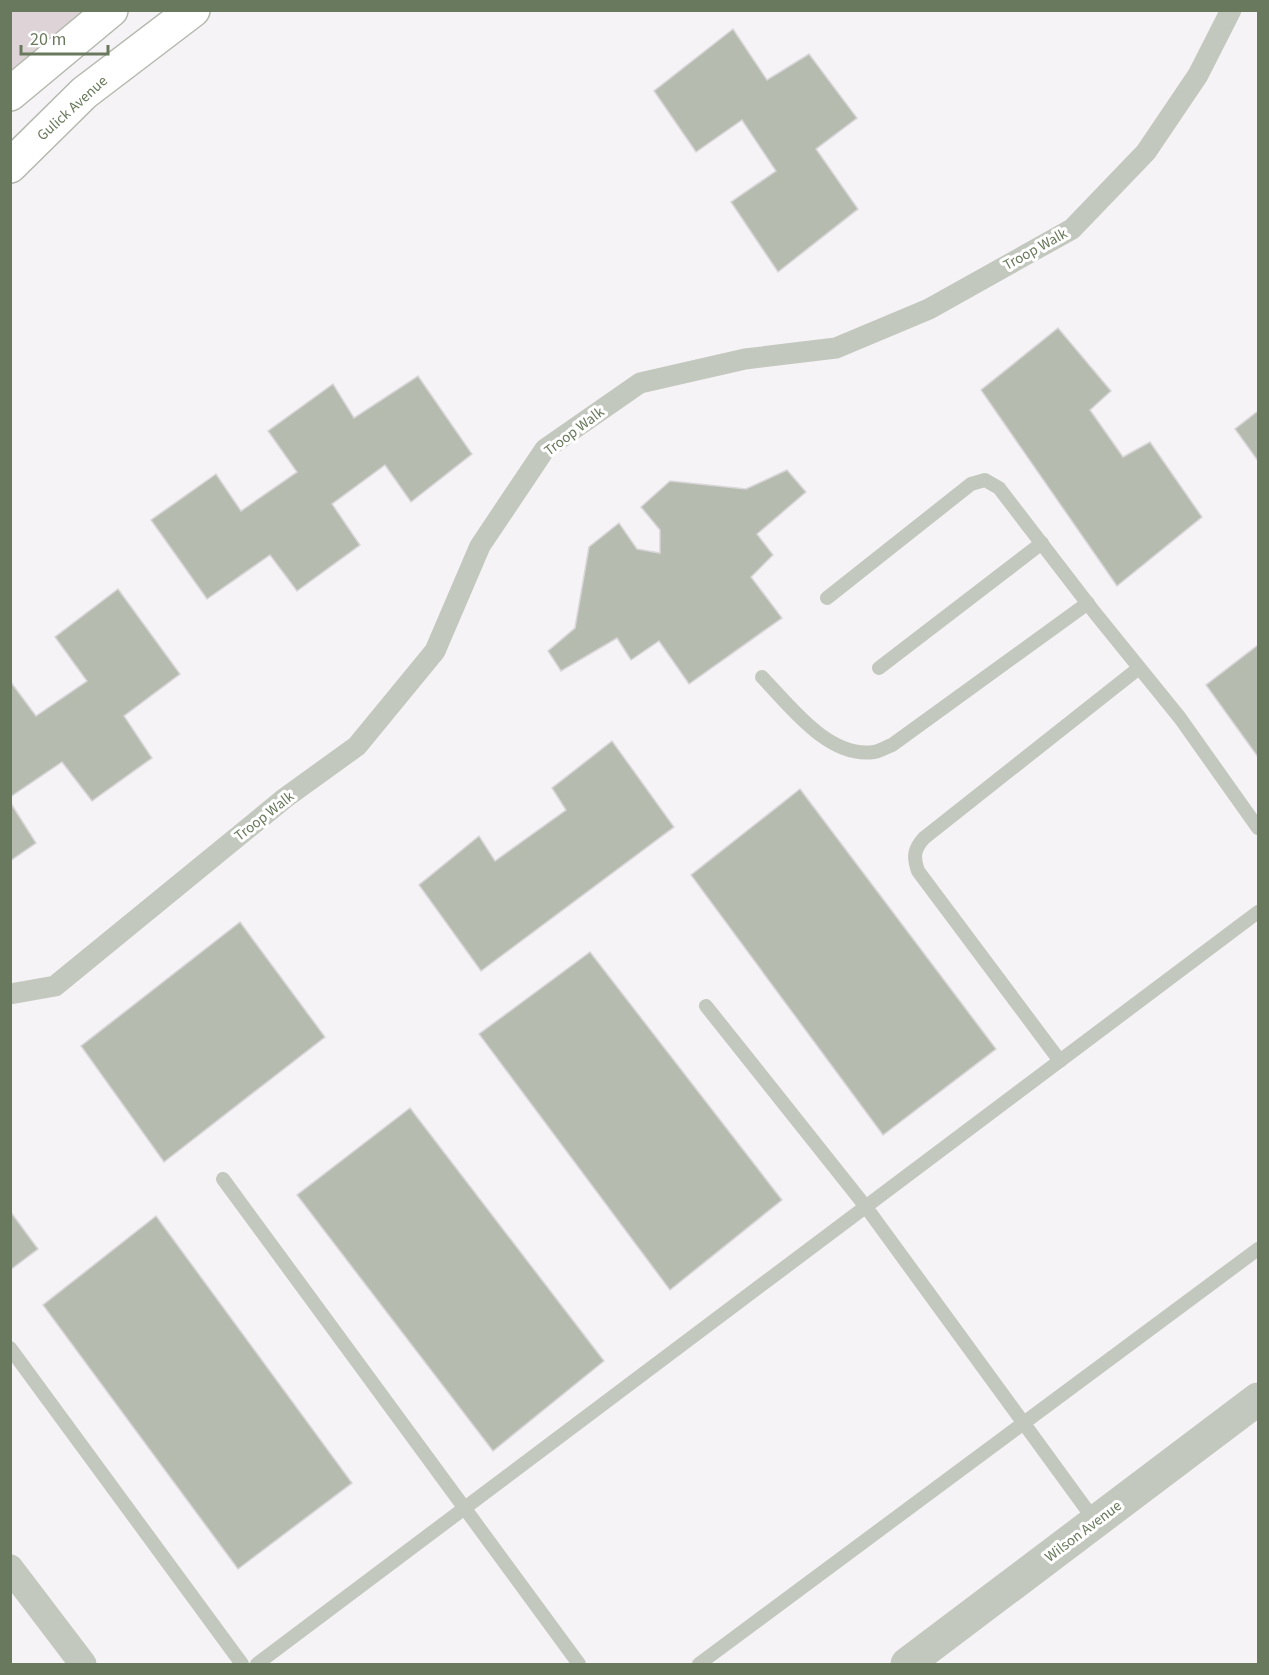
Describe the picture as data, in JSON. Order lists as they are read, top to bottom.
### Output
{
  "streets": {
    "main road": ["Gulick Avenue"],
    "street": ["Troop Walk", "Wilson Avenue"]
  },
  "scale_bar": "20 m"
}
